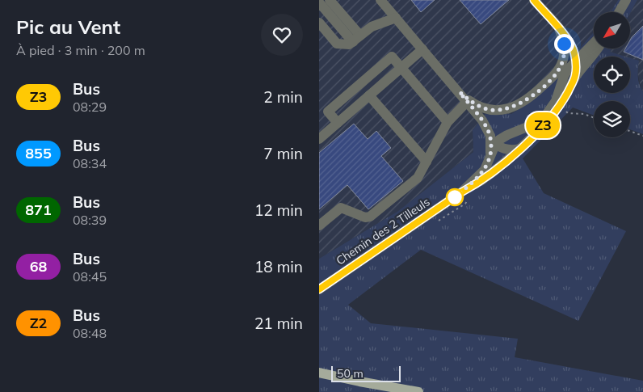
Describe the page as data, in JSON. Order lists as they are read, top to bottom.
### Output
{
  "streets": {
    "street": ["Chemin des 2 Tilleuls"]
  },
  "lines": ["bus line Z3"],
  "scale_bar": "50 m",
  "north": "bottom left",
  "page": {
    "heading": ["Pic au Vent", "À pied · 3 min · 200 m"],
    "on_map": "Z3",
    "list": [
      {
        "mark": "Z3",
        "name": "Bus",
        "note": "08:29",
        "value": "2 min"
      },
      {
        "mark": "855",
        "name": "Bus",
        "note": "08:34",
        "value": "7 min"
      },
      {
        "mark": "871",
        "name": "Bus",
        "note": "08:39",
        "value": "12 min"
      },
      {
        "mark": "68",
        "name": "Bus",
        "note": "08:45",
        "value": "18 min"
      },
      {
        "mark": "Z2",
        "name": "Bus",
        "note": "08:48",
        "value": "21 min"
      }
    ],
    "scale": "50 m"
  }
}
